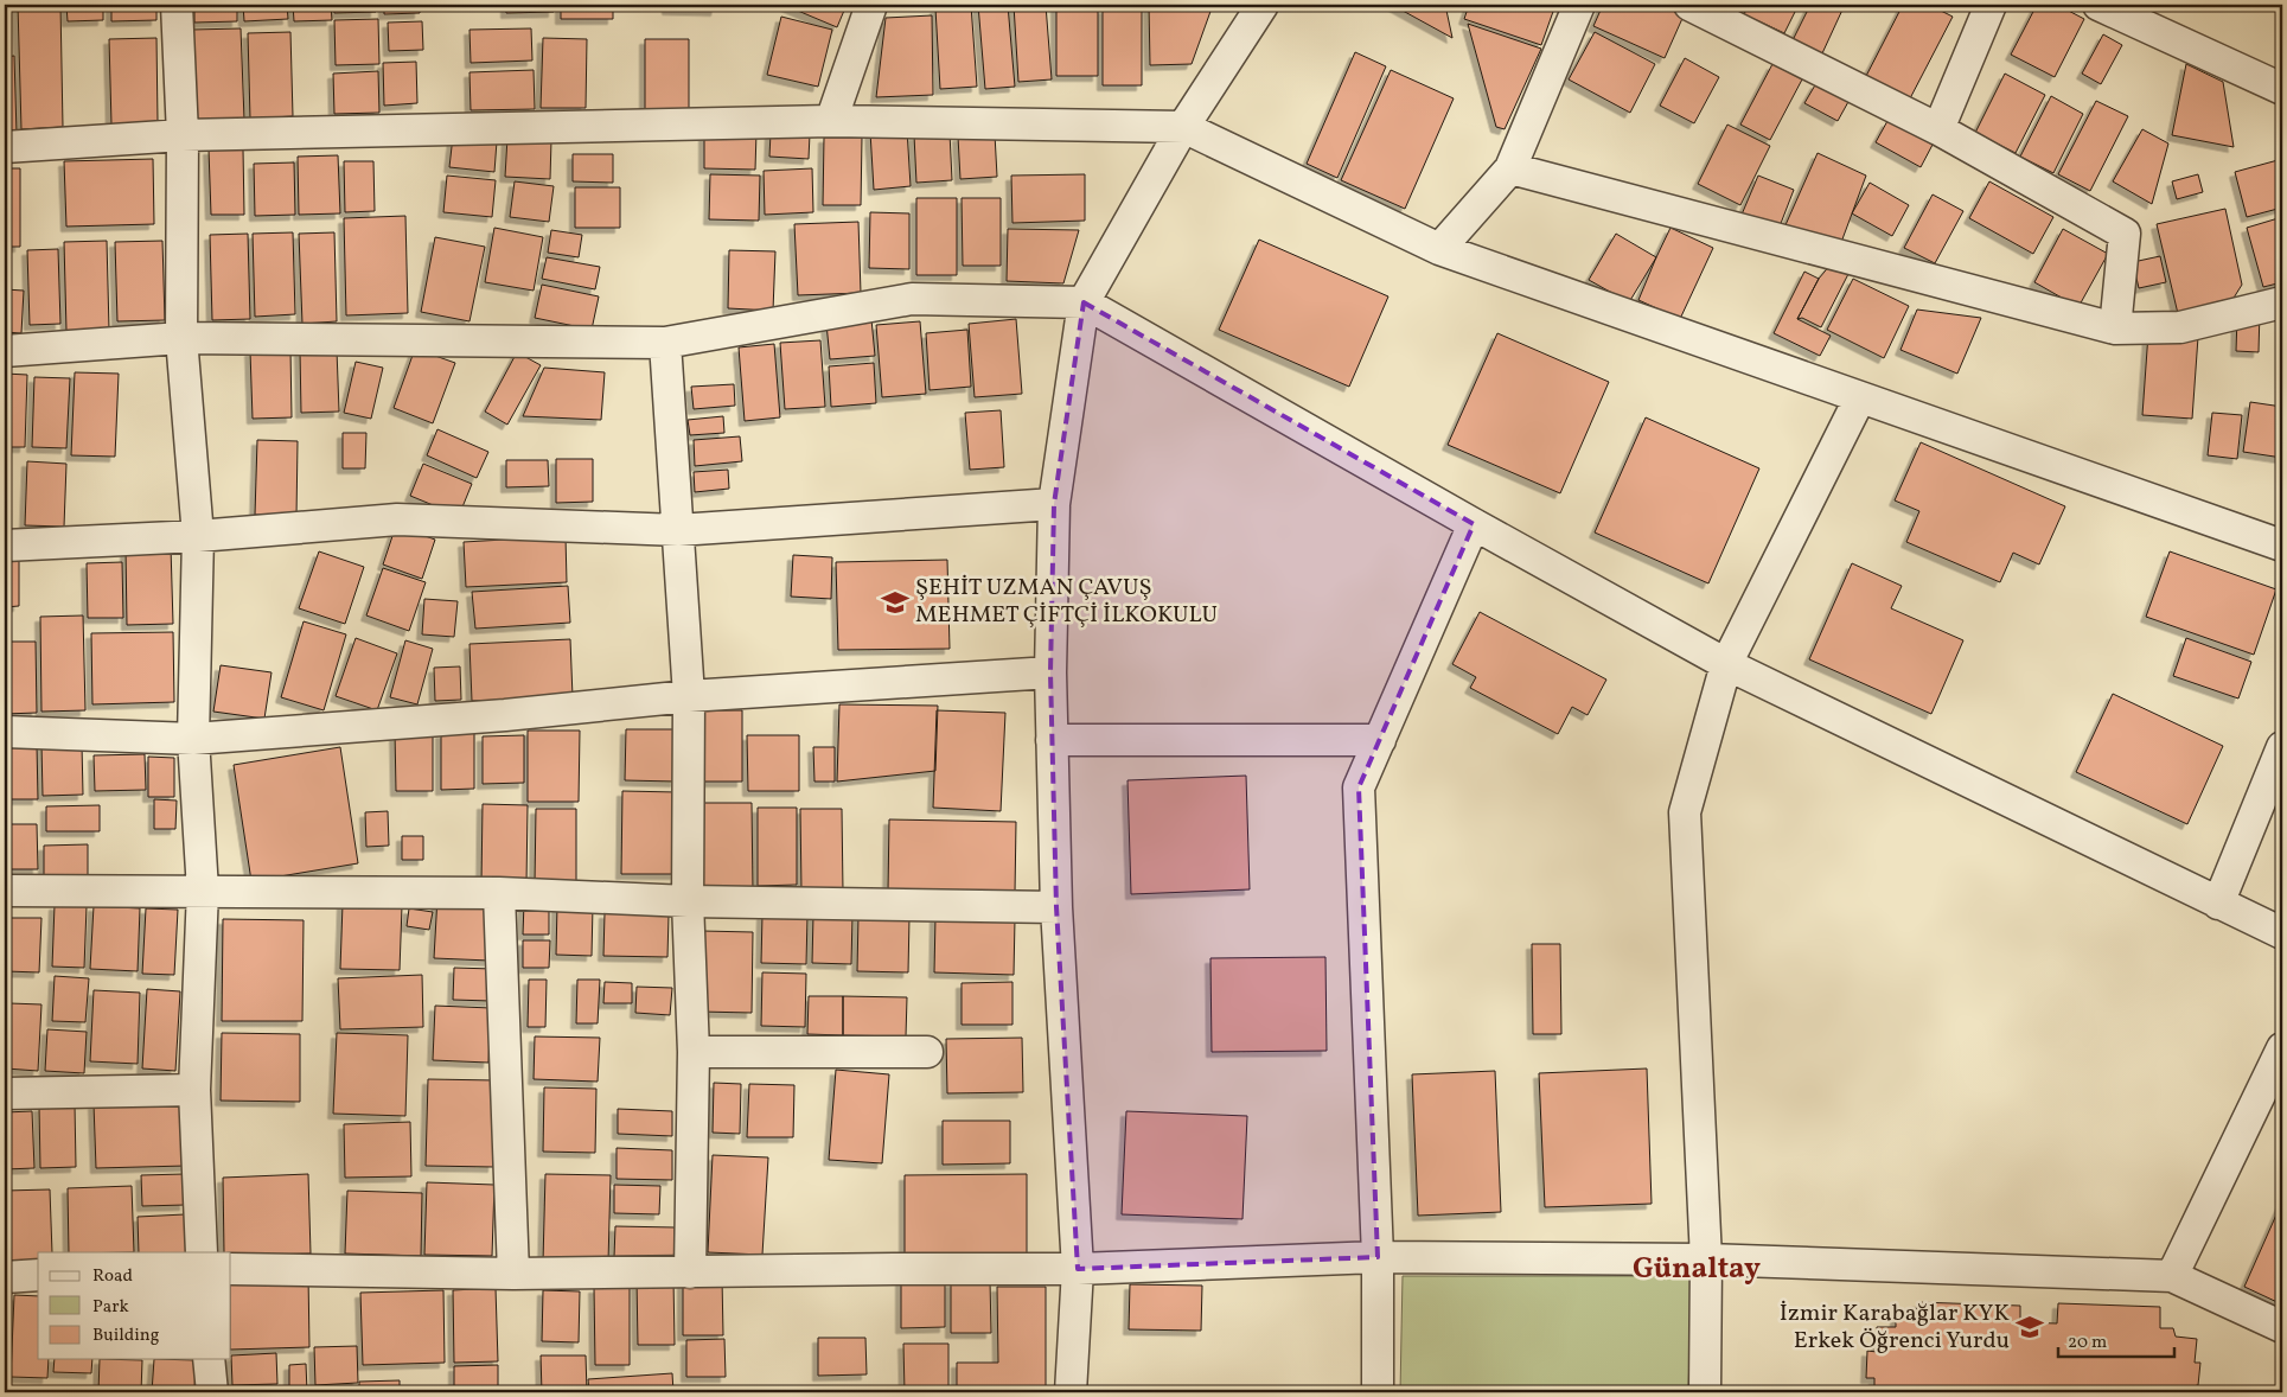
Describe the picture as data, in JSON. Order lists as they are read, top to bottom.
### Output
{
  "districts": ["Günaltay"],
  "places": {
    "school or university": ["ŞEHİT UZMAN ÇAVUŞ MEHMET ÇİFTÇİ İLKOKULU", "İzmir Karabağlar KYK Erkek Öğrenci Yurdu"]
  },
  "legend": ["Road", "Park", "Building"],
  "scale_bar": "20 m"
}
